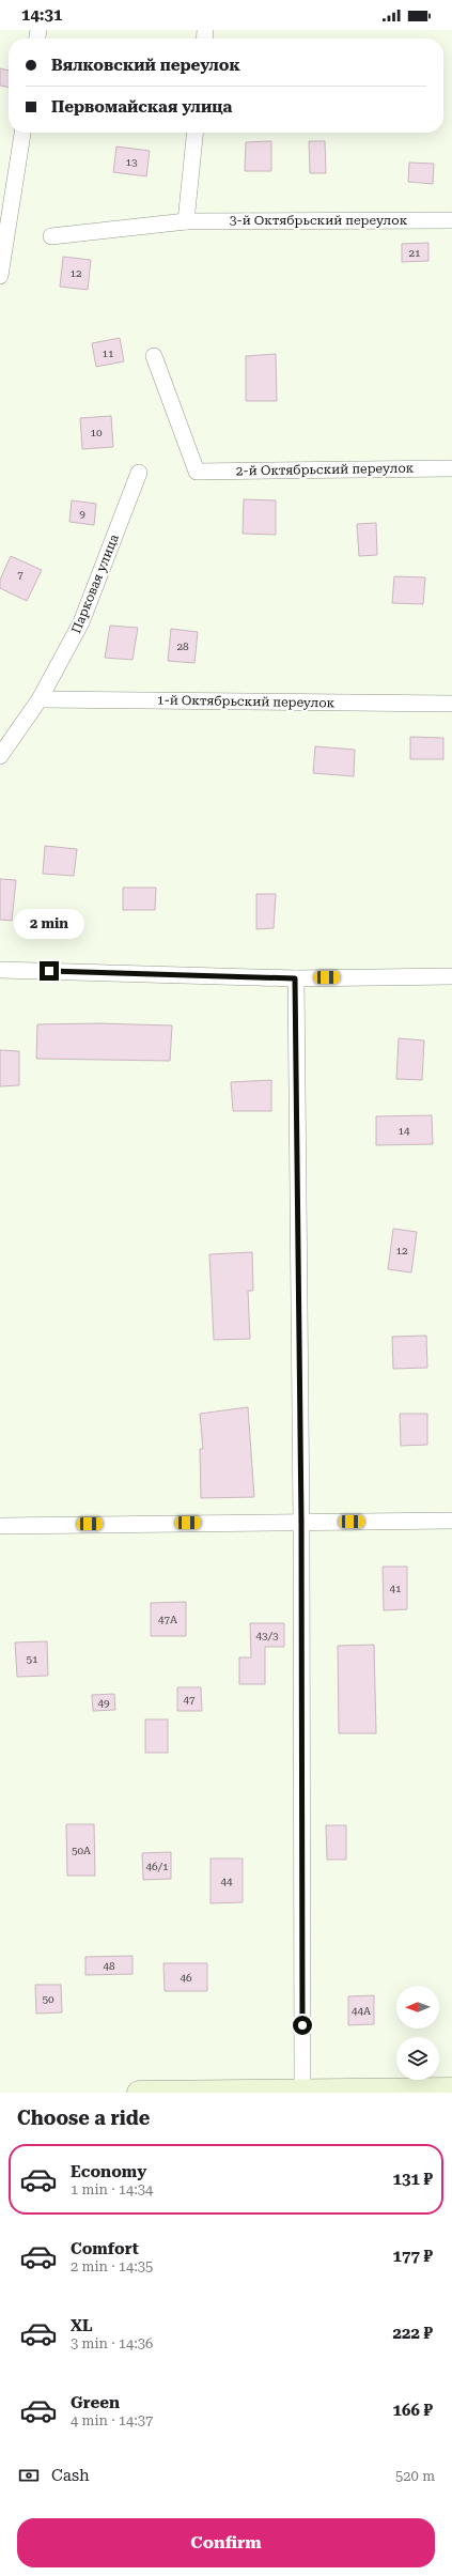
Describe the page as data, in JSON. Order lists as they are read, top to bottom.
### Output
{
  "streets": {
    "street": [
      "3-й Октябрьский переулок",
      "2-й Октябрьский переулок",
      "Парковая улица",
      "1-й Октябрьский переулок"
    ]
  },
  "crossings": [
    ["Парковая улица", "1-й Октябрьский переулок"]
  ],
  "house_numbers": [
    "13",
    "21",
    "12",
    "11",
    "10",
    "9",
    "7",
    "28",
    "14",
    "12",
    "41",
    "47А",
    "43/3",
    "51",
    "47",
    "49",
    "50А",
    "46/1",
    "44",
    "48",
    "46",
    "50",
    "44А"
  ],
  "north": "left",
  "page": {
    "status": "14:31",
    "banner": ["Вялковский переулок", "Первомайская улица"],
    "bubble": "2 min",
    "heading": "Choose a ride",
    "list": [
      {
        "name": "Economy",
        "note": "1 min · 14:34",
        "value": "131 ₽"
      },
      {
        "name": "Comfort",
        "note": "2 min · 14:35",
        "value": "177 ₽"
      },
      {
        "name": "XL",
        "note": "3 min · 14:36",
        "value": "222 ₽"
      },
      {
        "name": "Green",
        "note": "4 min · 14:37",
        "value": "166 ₽"
      }
    ],
    "pay": ["Cash", "520 m"],
    "buttons": "Confirm"
  }
}
